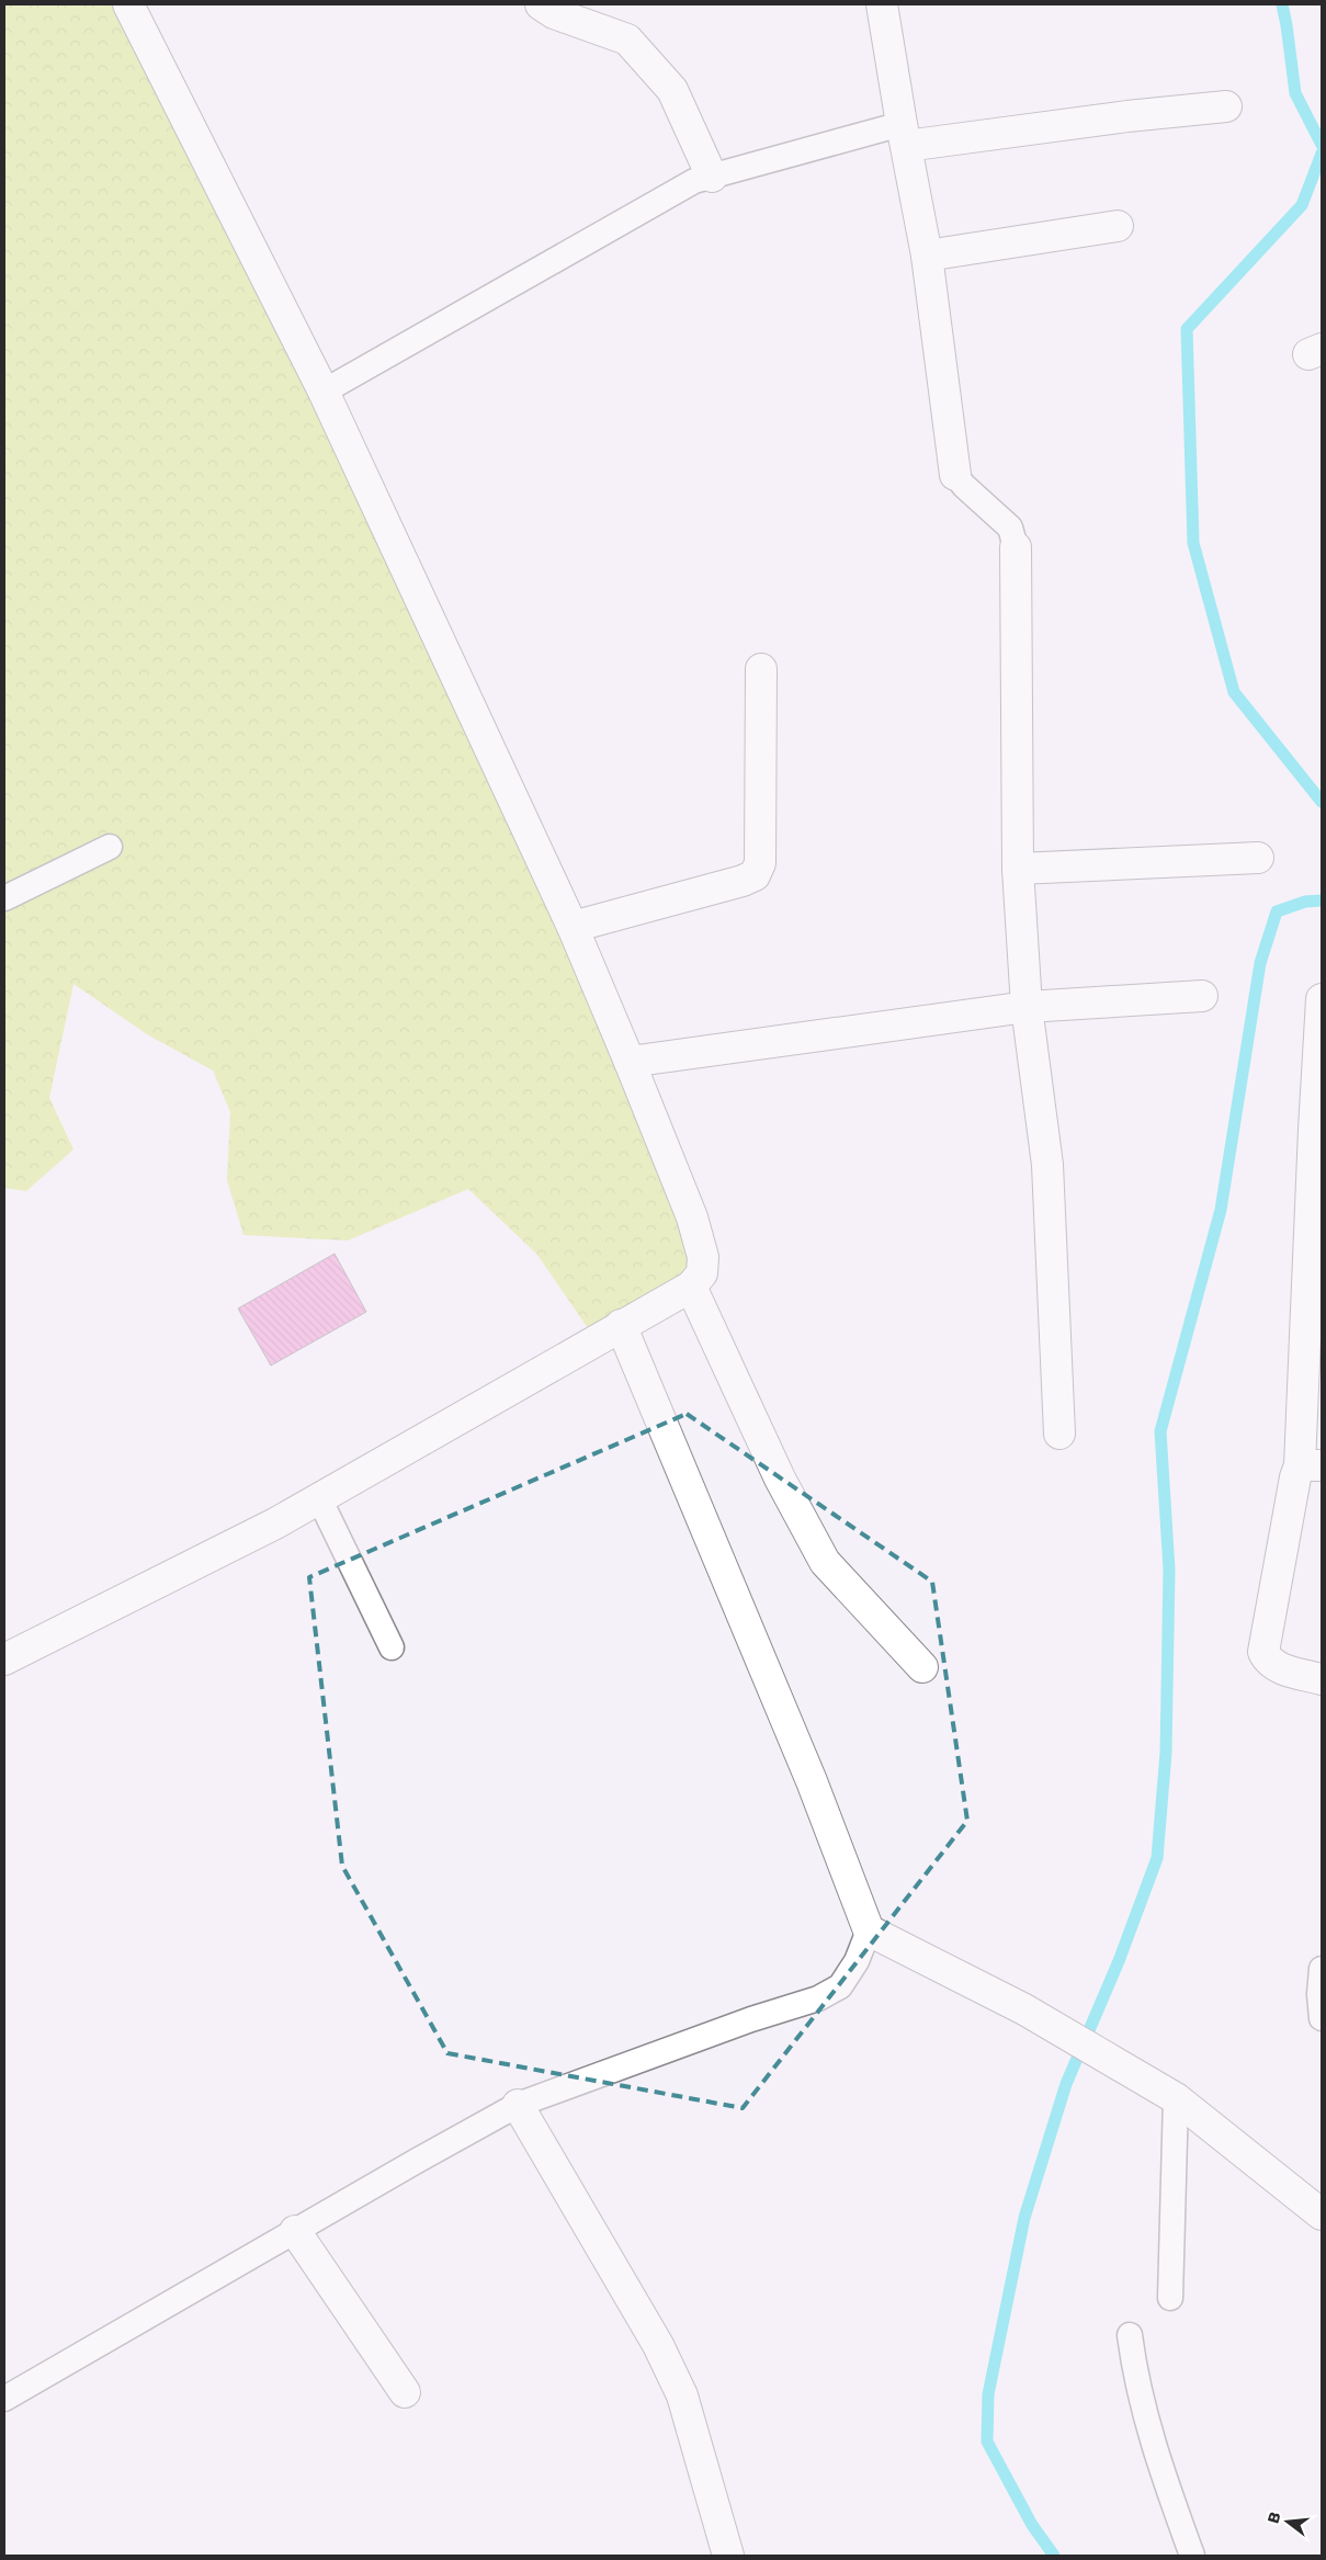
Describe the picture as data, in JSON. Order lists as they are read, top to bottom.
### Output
{
  "north": "left"
}
